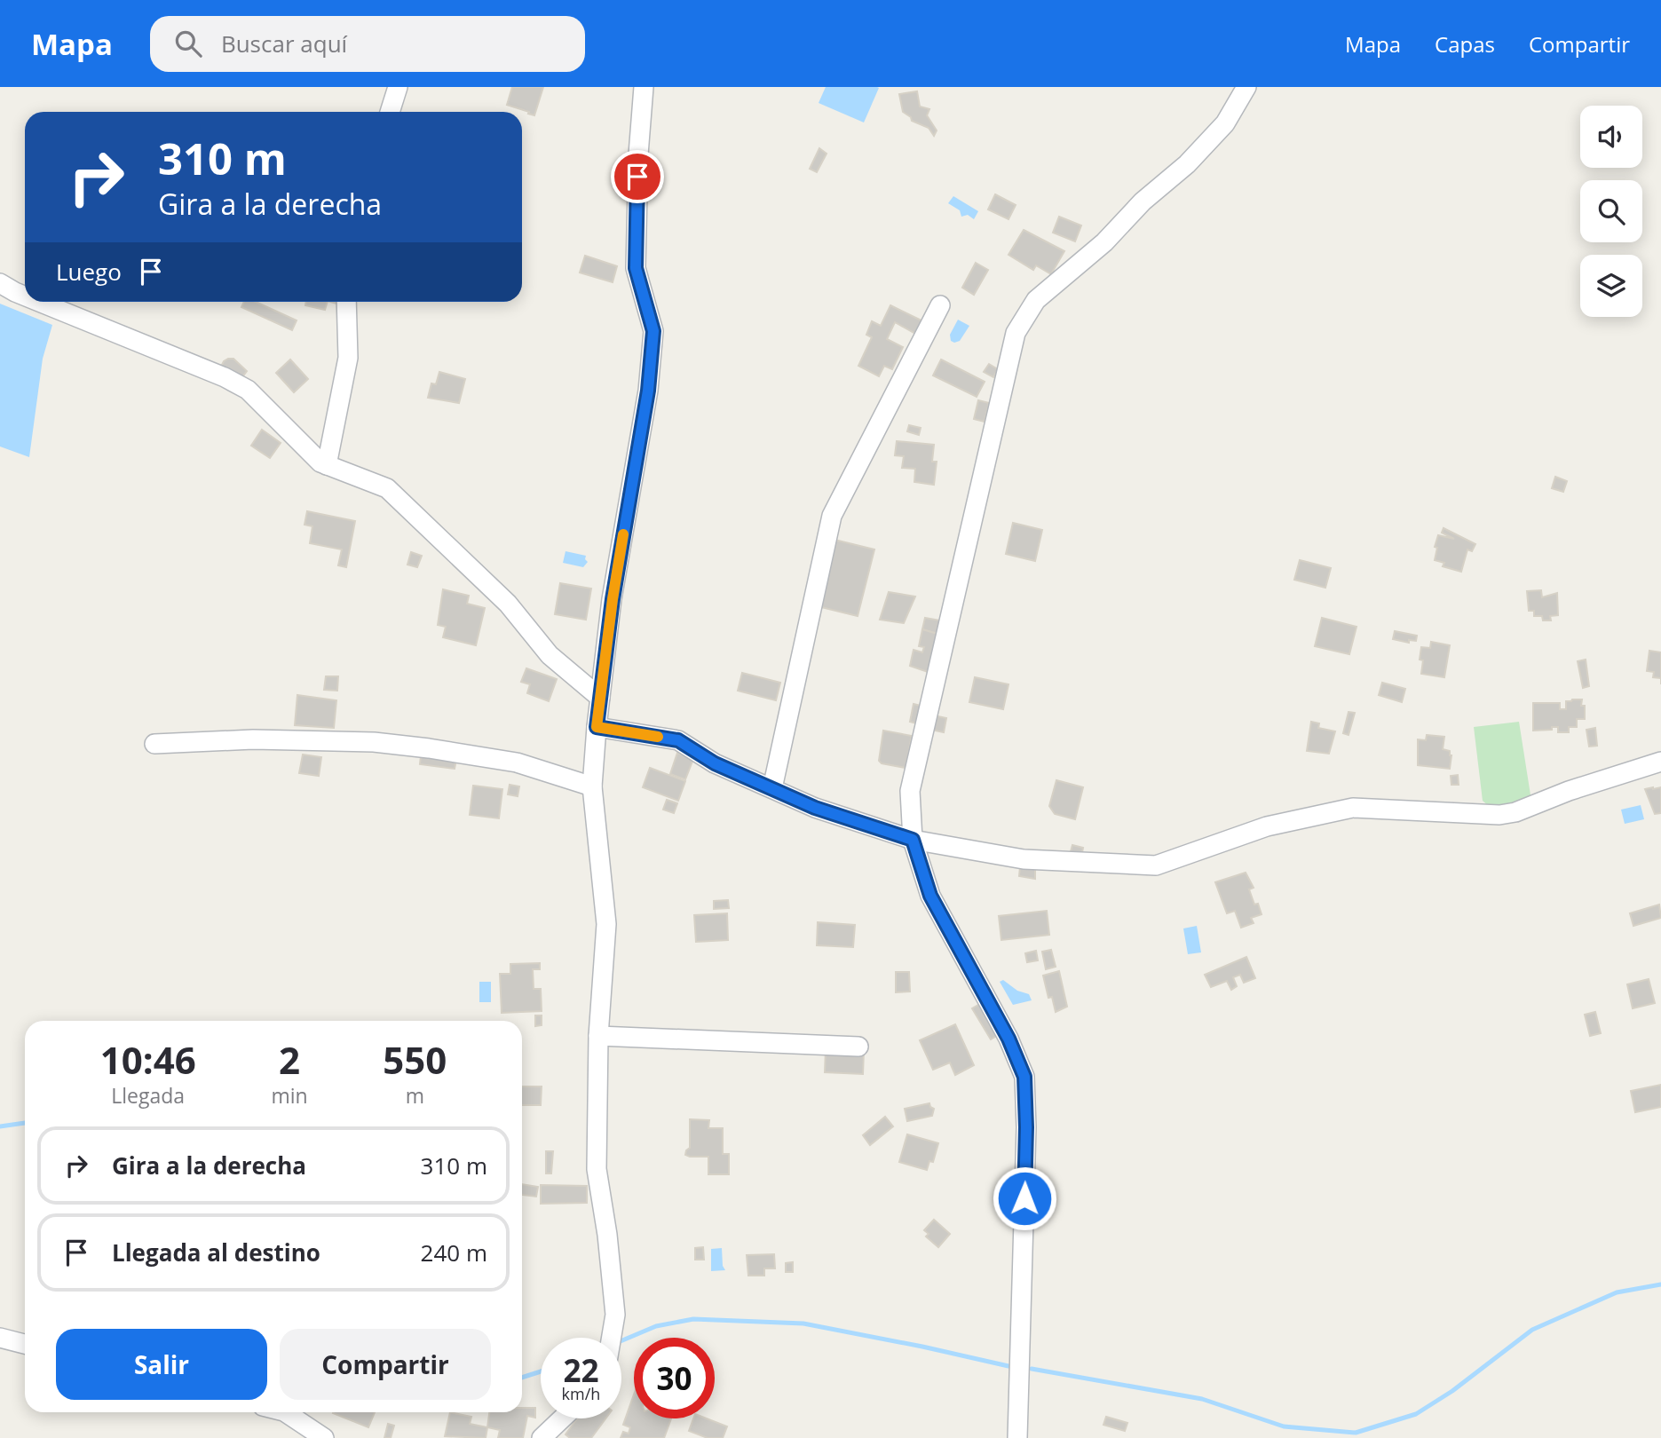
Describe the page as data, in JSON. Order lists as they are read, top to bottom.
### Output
{
  "page": {
    "header": "Mapa",
    "search": "Buscar aquí",
    "nav": ["Mapa", "Capas", "Compartir"],
    "turn": ["310 m", "Gira a la derecha"],
    "then": "Luego",
    "eta": [
      "10:46",
      "Llegada",
      "2",
      "min",
      "550",
      "m"
    ],
    "list": [
      {
        "name": "Gira a la derecha",
        "value": "310 m"
      },
      {
        "name": "Llegada al destino",
        "value": "240 m"
      }
    ],
    "buttons": ["Salir", "Compartir"],
    "speed": "22 km/h",
    "limit": "30"
  }
}
